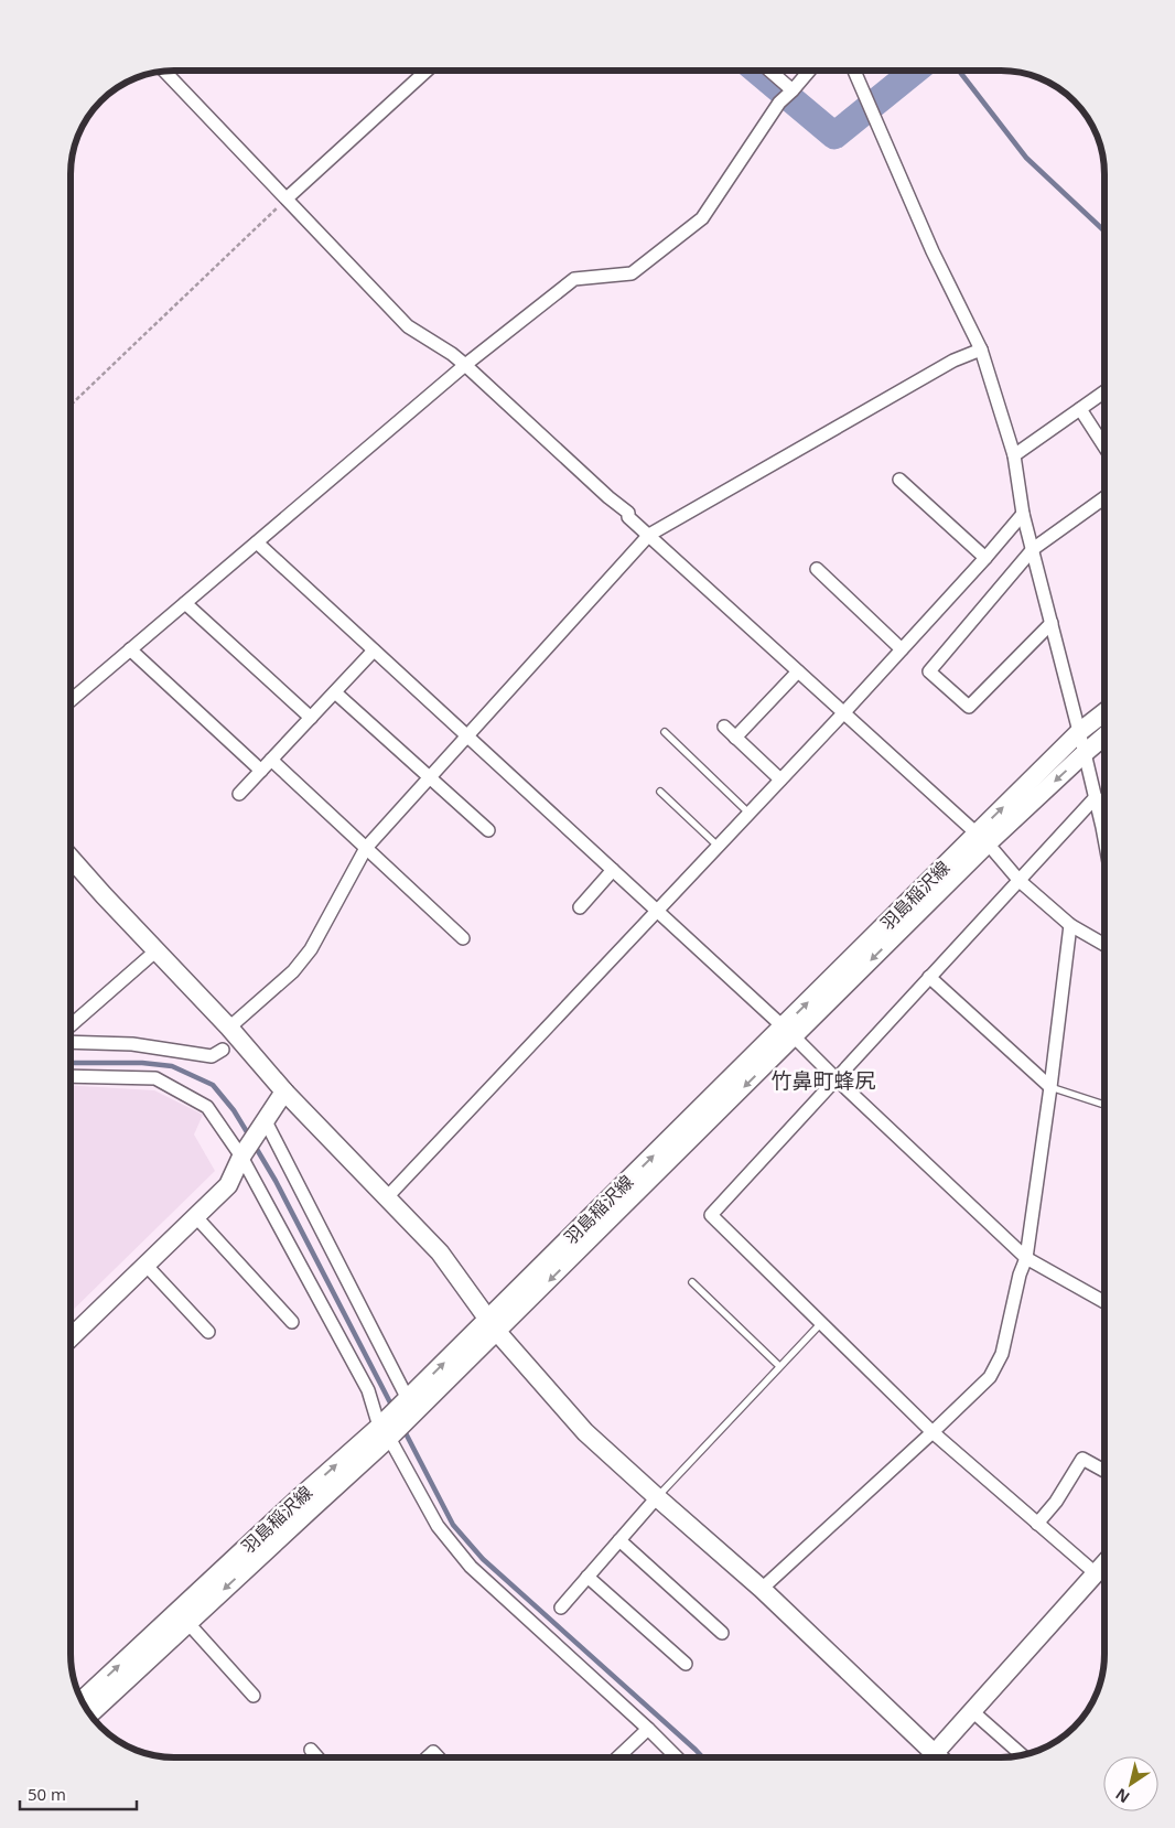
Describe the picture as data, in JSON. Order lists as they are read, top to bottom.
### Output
{
  "streets": {
    "street": ["羽島稲沢線"]
  },
  "districts": ["竹鼻町蜂尻"],
  "scale_bar": "50 m",
  "north": "bottom left"
}
